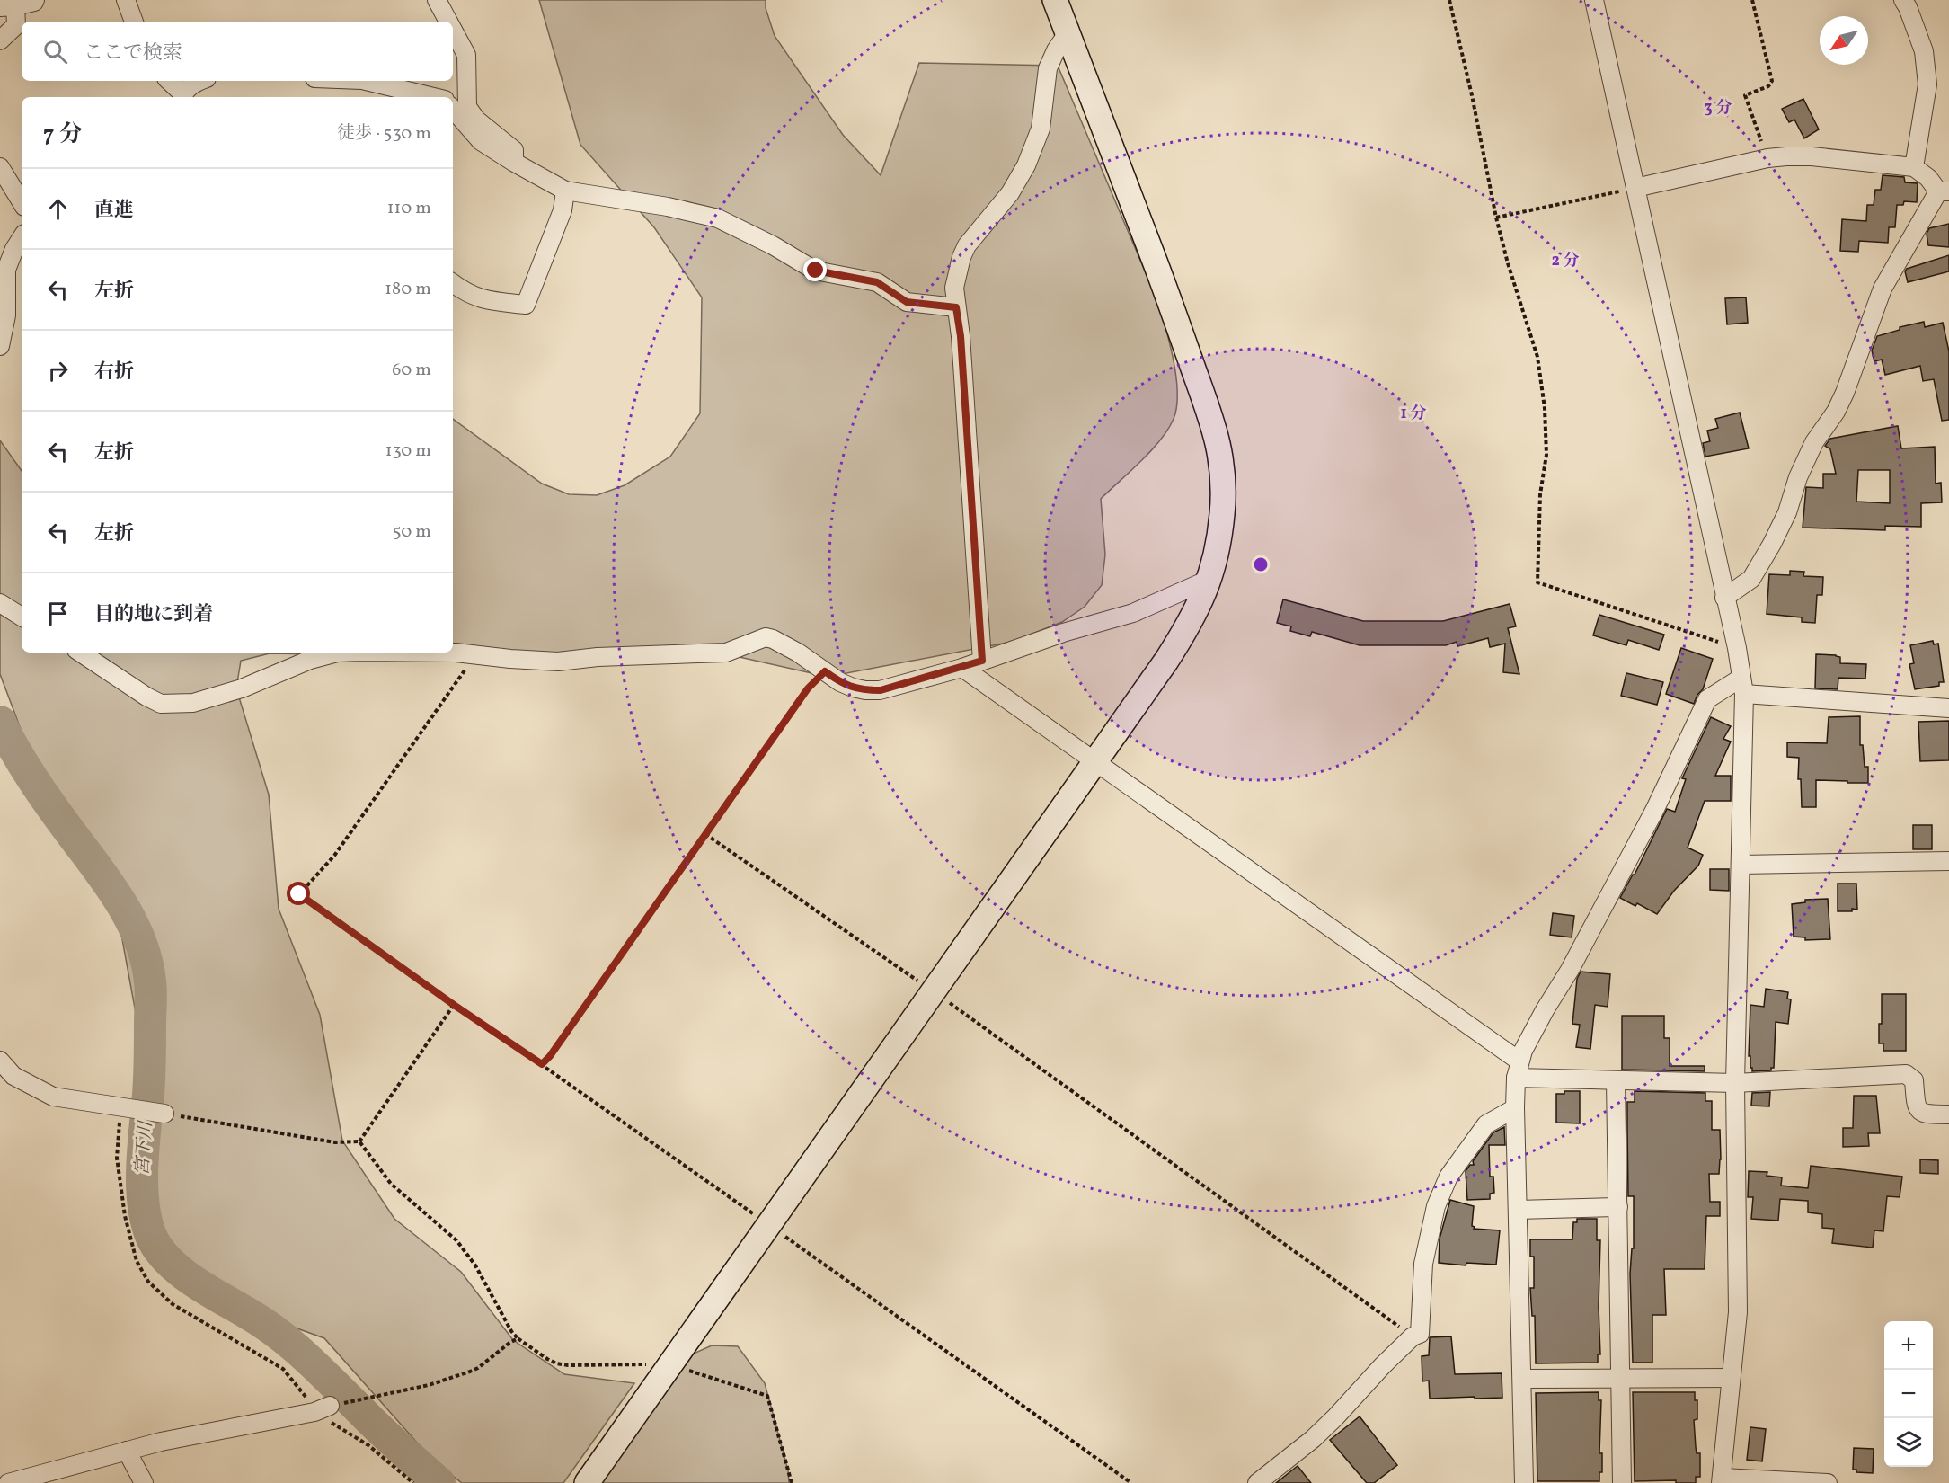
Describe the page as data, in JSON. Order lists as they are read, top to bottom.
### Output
{
  "water": ["宮下川"],
  "north": "bottom left",
  "page": {
    "search": "ここで検索",
    "heading": ["7 分", "徒歩 · 530 m"],
    "list": [
      ["直進", "110 m"],
      ["左折", "180 m"],
      ["右折", "60 m"],
      ["左折", "130 m"],
      ["左折", "50 m"],
      "目的地に到着"
    ],
    "map_buttons": ["+", "−"]
  },
  "rings": ["3 分", "2 分", "1 分"]
}
